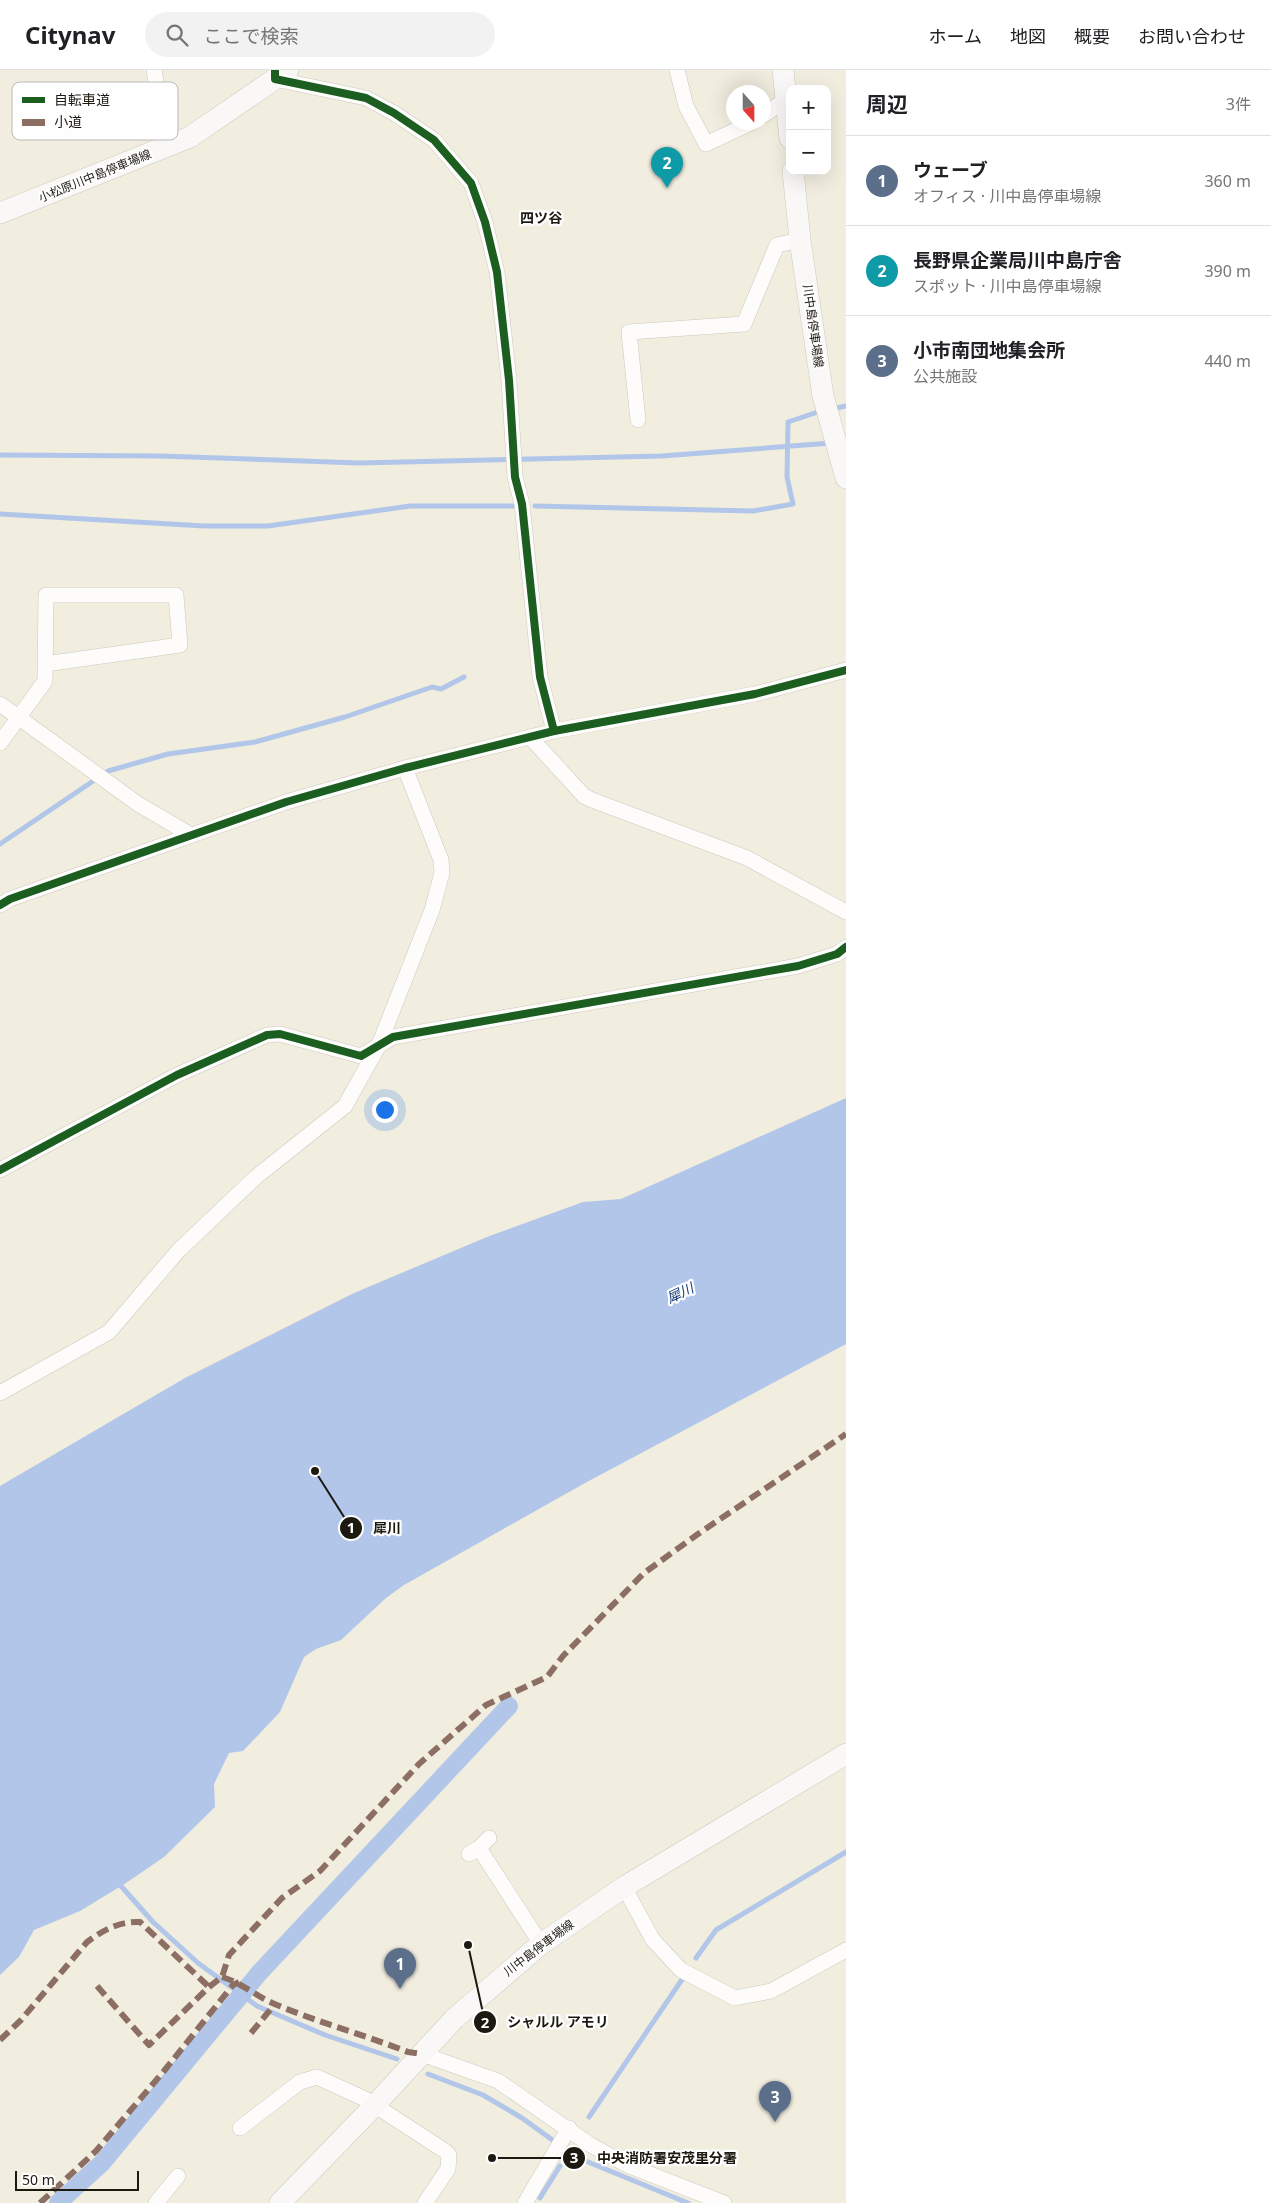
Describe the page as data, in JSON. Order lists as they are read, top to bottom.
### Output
{
  "streets": {
    "main road": ["小松原川中島停車場線", "川中島停車場線"]
  },
  "districts": ["四ツ谷"],
  "water": ["犀川"],
  "places": ["犀川", "シャルル アモリ", "中央消防署安茂里分署"],
  "legend": ["自転車道", "小道"],
  "scale_bar": "50 m",
  "north": "bottom",
  "page": {
    "header": "Citynav",
    "search": "ここで検索",
    "nav": [
      "ホーム",
      "地図",
      "概要",
      "お問い合わせ"
    ],
    "heading": ["周辺", "3件"],
    "map_buttons": ["+", "−"],
    "list": [
      {
        "mark": "1",
        "name": "ウェーブ",
        "note": "オフィス · 川中島停車場線",
        "value": "360 m"
      },
      {
        "mark": "2",
        "name": "長野県企業局川中島庁舎",
        "note": "スポット · 川中島停車場線",
        "value": "390 m"
      },
      {
        "mark": "3",
        "name": "小市南団地集会所",
        "note": "公共施設",
        "value": "440 m"
      }
    ],
    "pins": ["2", "1", "3"],
    "scale": "50 m"
  }
}
